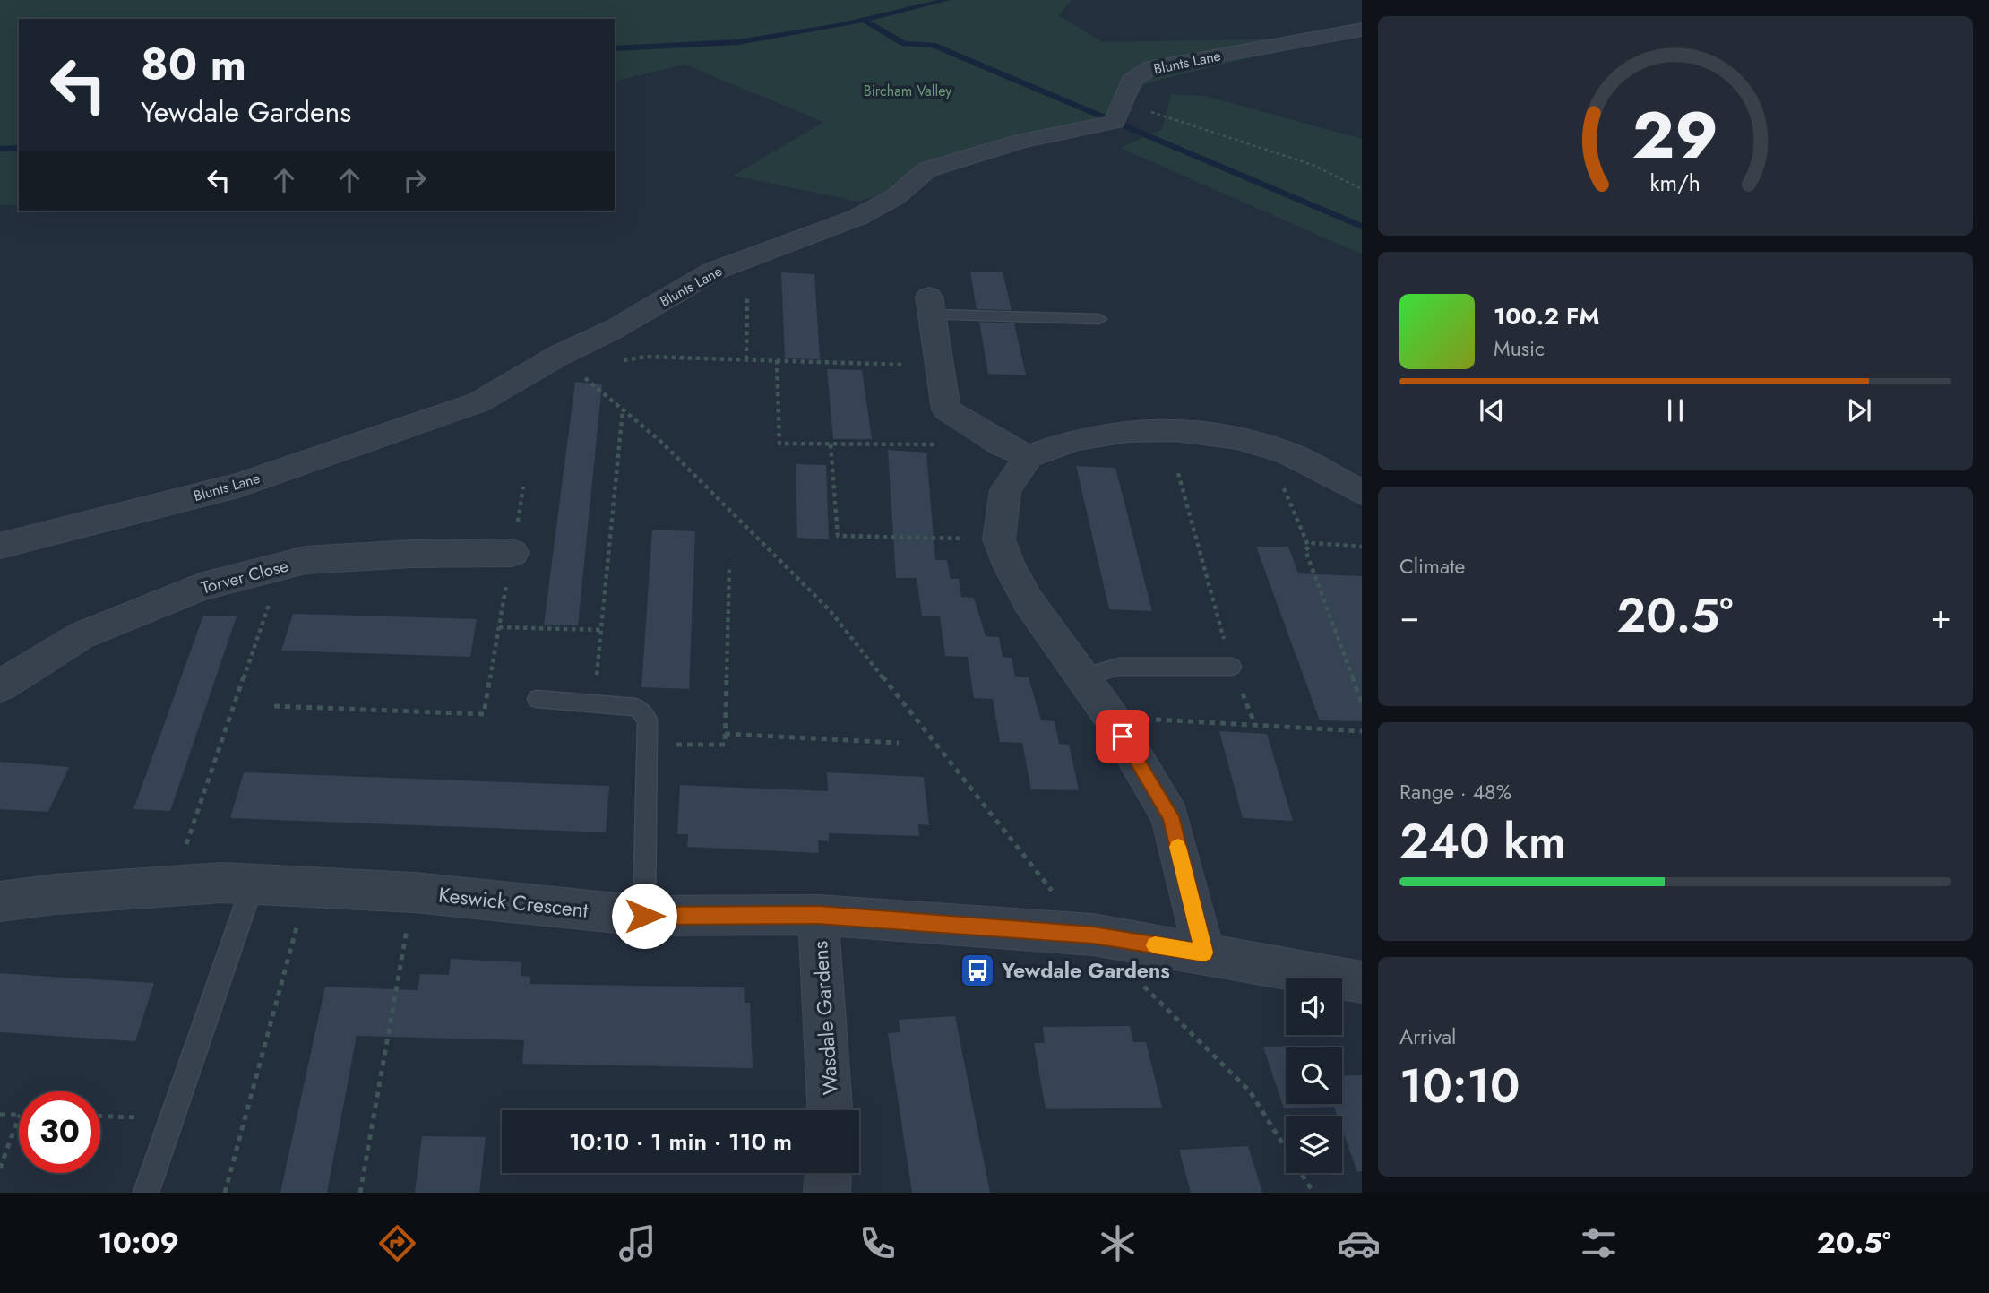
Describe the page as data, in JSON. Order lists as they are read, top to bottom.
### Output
{
  "streets": {
    "street": [
      "Blunts Lane",
      "Torver Close",
      "Keswick Crescent",
      "Wasdale Gardens"
    ]
  },
  "crossings": [
    ["Keswick Crescent", "Wasdale Gardens"]
  ],
  "parks": ["Bircham Valley"],
  "places": {
    "bus stop": ["Yewdale Gardens"]
  },
  "page": {
    "turn": ["80 m", "Yewdale Gardens"],
    "song": ["100.2 FM", "Music"],
    "tile": [
      "Climate",
      ["Range · 48%", "240 km"],
      ["Arrival", "10:10"]
    ],
    "heat": ["−", "20.5°", "+"],
    "limit": "30",
    "trip": "10:10 · 1 min · 110 m",
    "tabs": ["10:09", "20.5°"],
    "gauge": ["29", "km/h"]
  }
}
